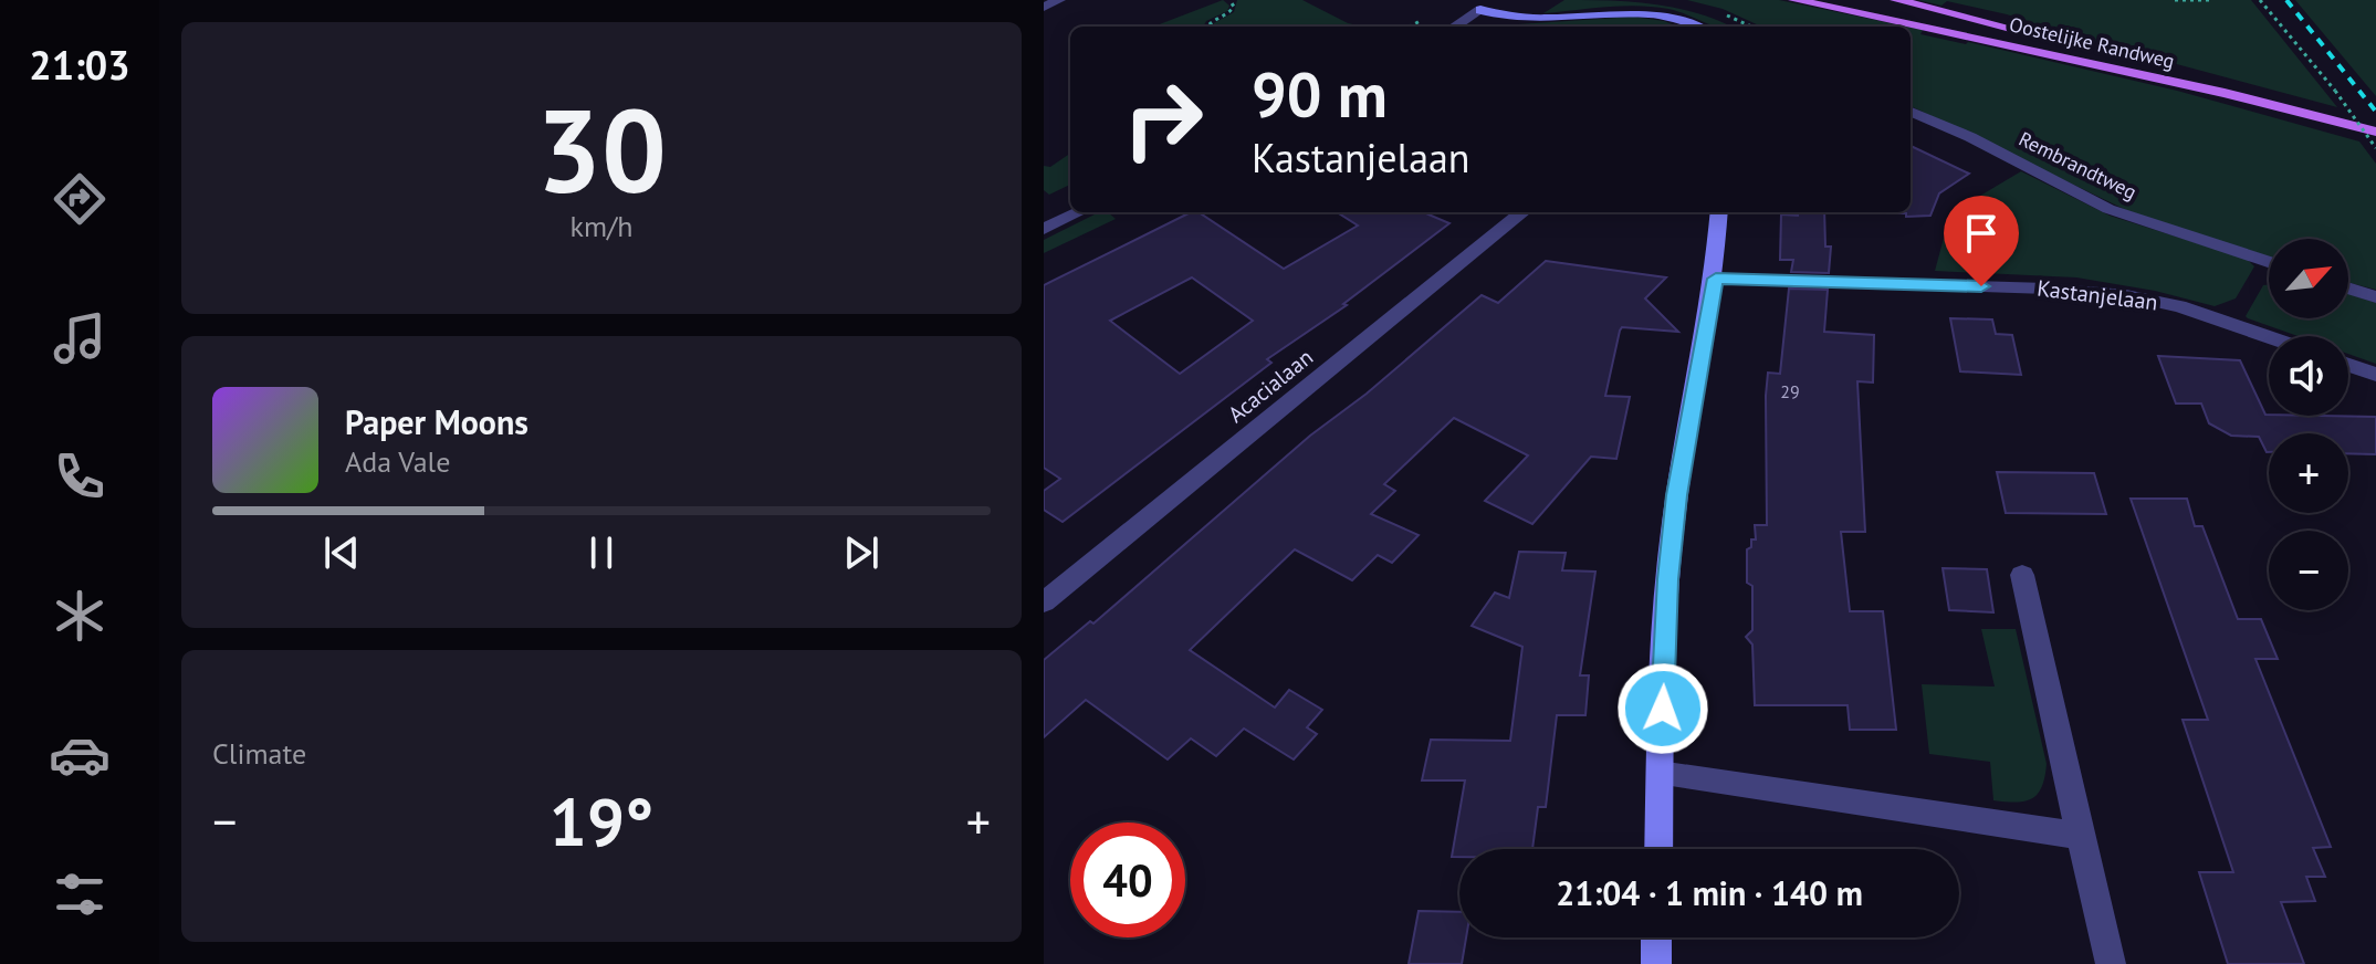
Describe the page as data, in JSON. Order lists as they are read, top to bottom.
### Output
{
  "streets": {
    "main road": ["Oostelijke Randweg"],
    "street": ["Rembrandtweg", "Kastanjelaan", "Acacialaan"]
  },
  "house_numbers": ["29"],
  "north": "top right",
  "page": {
    "tabs": "21:03",
    "tile": [
      ["30", "km/h"],
      "Climate"
    ],
    "turn": ["90 m", "Kastanjelaan"],
    "map_buttons": ["+", "−"],
    "song": ["Paper Moons", "Ada Vale"],
    "heat": ["−", "19°", "+"],
    "limit": "40",
    "trip": "21:04 · 1 min · 140 m"
  }
}
